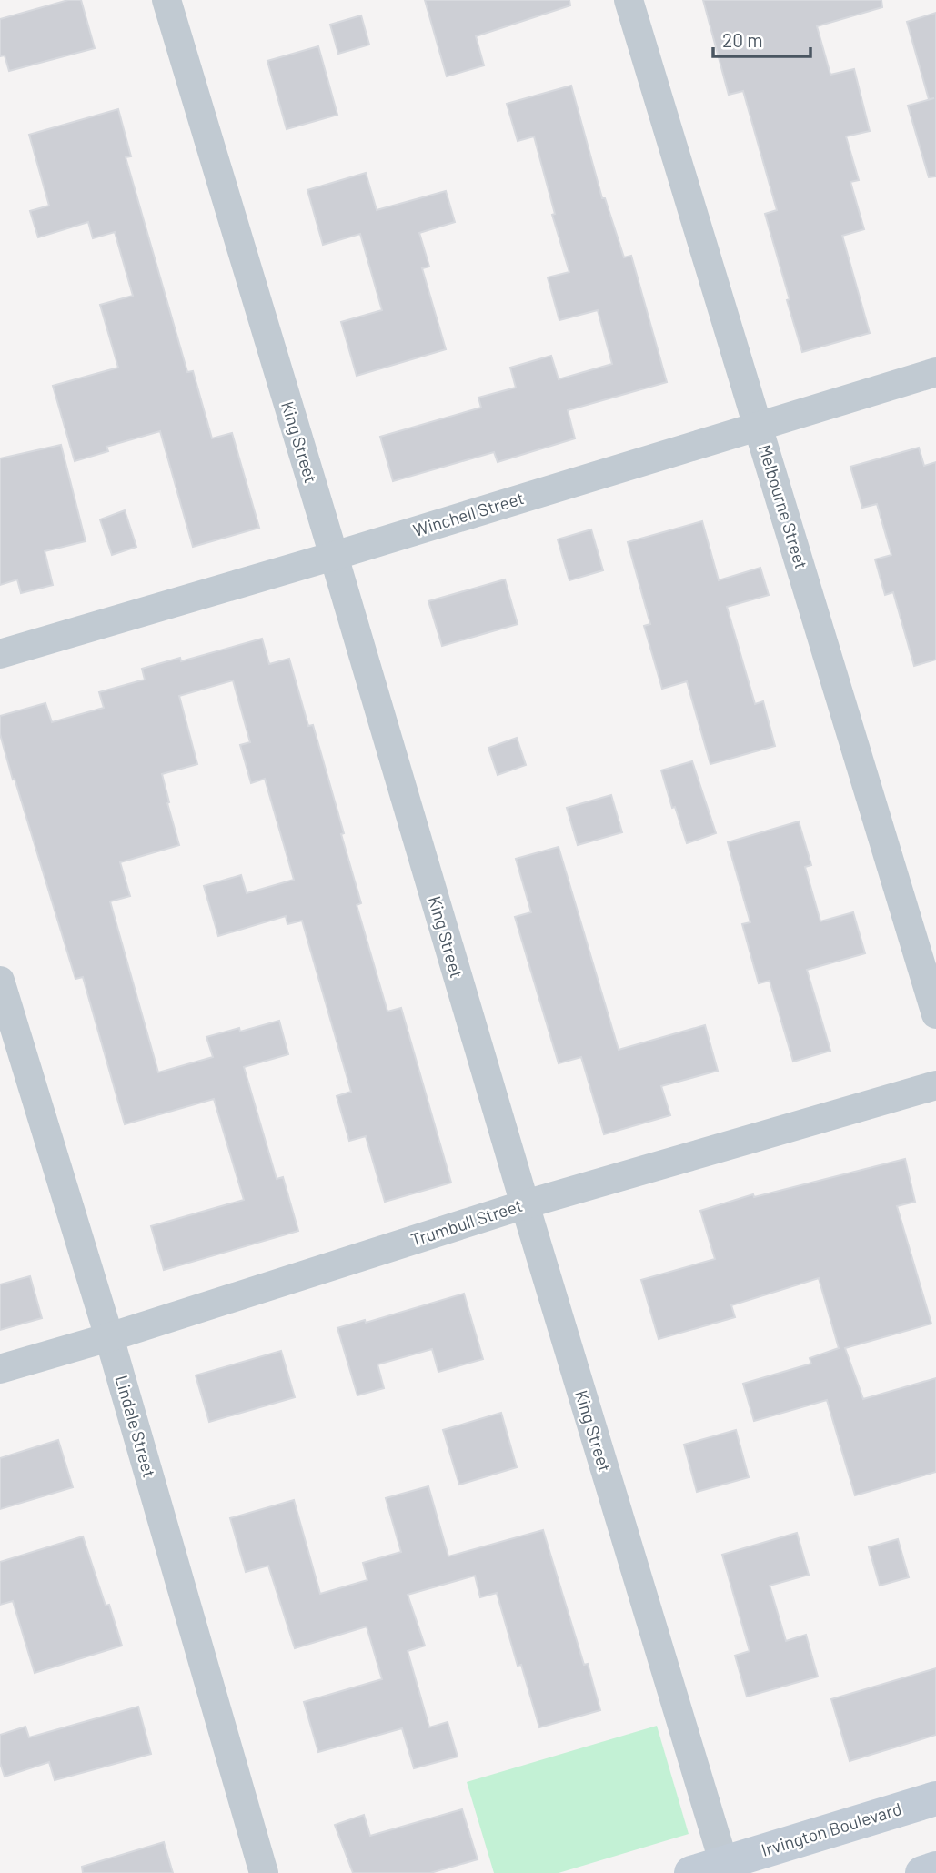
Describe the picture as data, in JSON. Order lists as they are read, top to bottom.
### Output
{
  "streets": {
    "main road": ["Irvington Boulevard"],
    "street": [
      "King Street",
      "Melbourne Street",
      "Winchell Street",
      "Trumbull Street",
      "Lindale Street"
    ]
  },
  "crossings": [
    ["King Street", "Winchell Street"],
    ["King Street", "Trumbull Street"],
    ["King Street", "Irvington Boulevard"],
    ["Melbourne Street", "Winchell Street"],
    ["Trumbull Street", "Lindale Street"]
  ],
  "scale_bar": "20 m"
}
